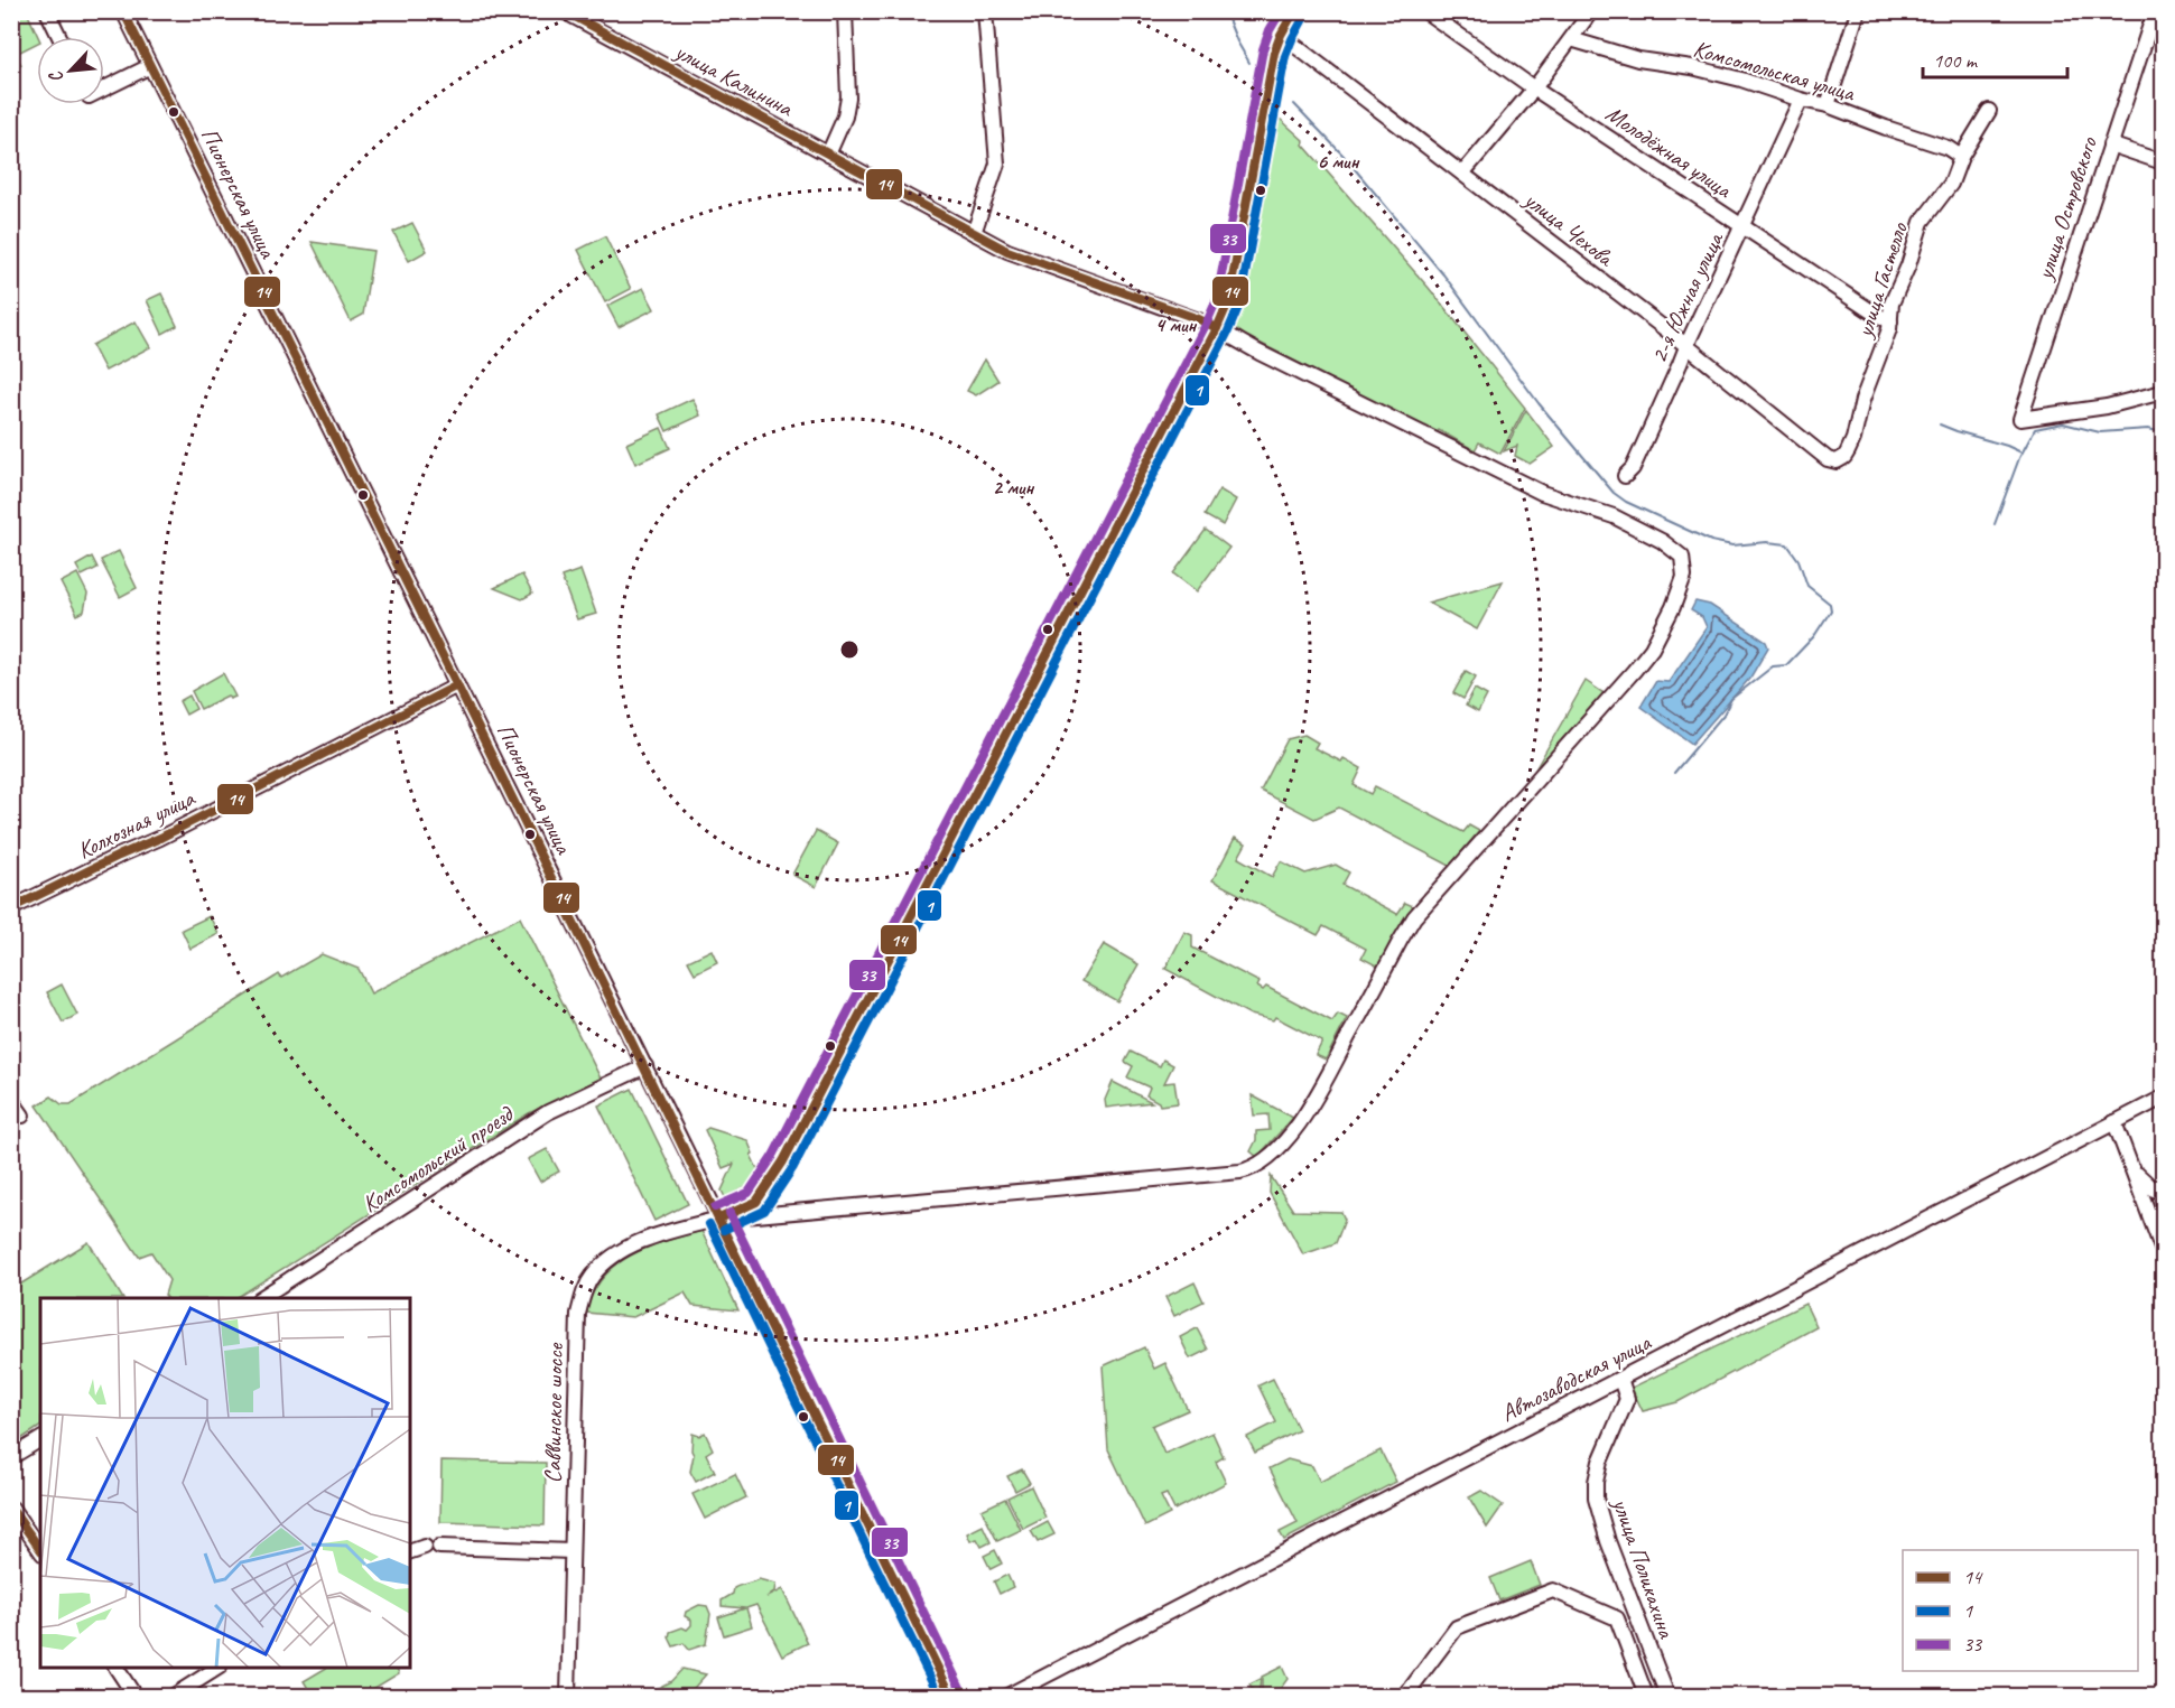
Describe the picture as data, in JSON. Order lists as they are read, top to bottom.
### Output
{
  "streets": {
    "main road": ["Пионерская улица"],
    "street": [
      "Комсомольская улица",
      "улица Калинина",
      "Молодёжная улица",
      "улица Островского",
      "улица Чехова",
      "улица Гастелло",
      "2-я Южная улица",
      "Колхозная улица",
      "Комсомольский проезд",
      "Автозаводская улица",
      "Саввинское шоссе",
      "улица Поликахина"
    ]
  },
  "crossings": [
    ["Комсомольская улица", "улица Гастелло"],
    ["Комсомольская улица", "2-я Южная улица"],
    ["Молодёжная улица", "улица Гастелло"],
    ["Молодёжная улица", "2-я Южная улица"],
    ["Пионерская улица", "Колхозная улица"],
    ["Пионерская улица", "Комсомольский проезд"],
    ["Пионерская улица", "Саввинское шоссе"],
    ["улица Чехова", "улица Гастелло"],
    ["улица Чехова", "2-я Южная улица"],
    ["Автозаводская улица", "улица Поликахина"]
  ],
  "lines": ["transit line 14", "transit line 33", "transit line 1"],
  "legend": ["14", "1", "33"],
  "scale_bar": "100 m",
  "north": "bottom left",
  "rings": ["6 мин", "4 мин", "2 мин"]
}
